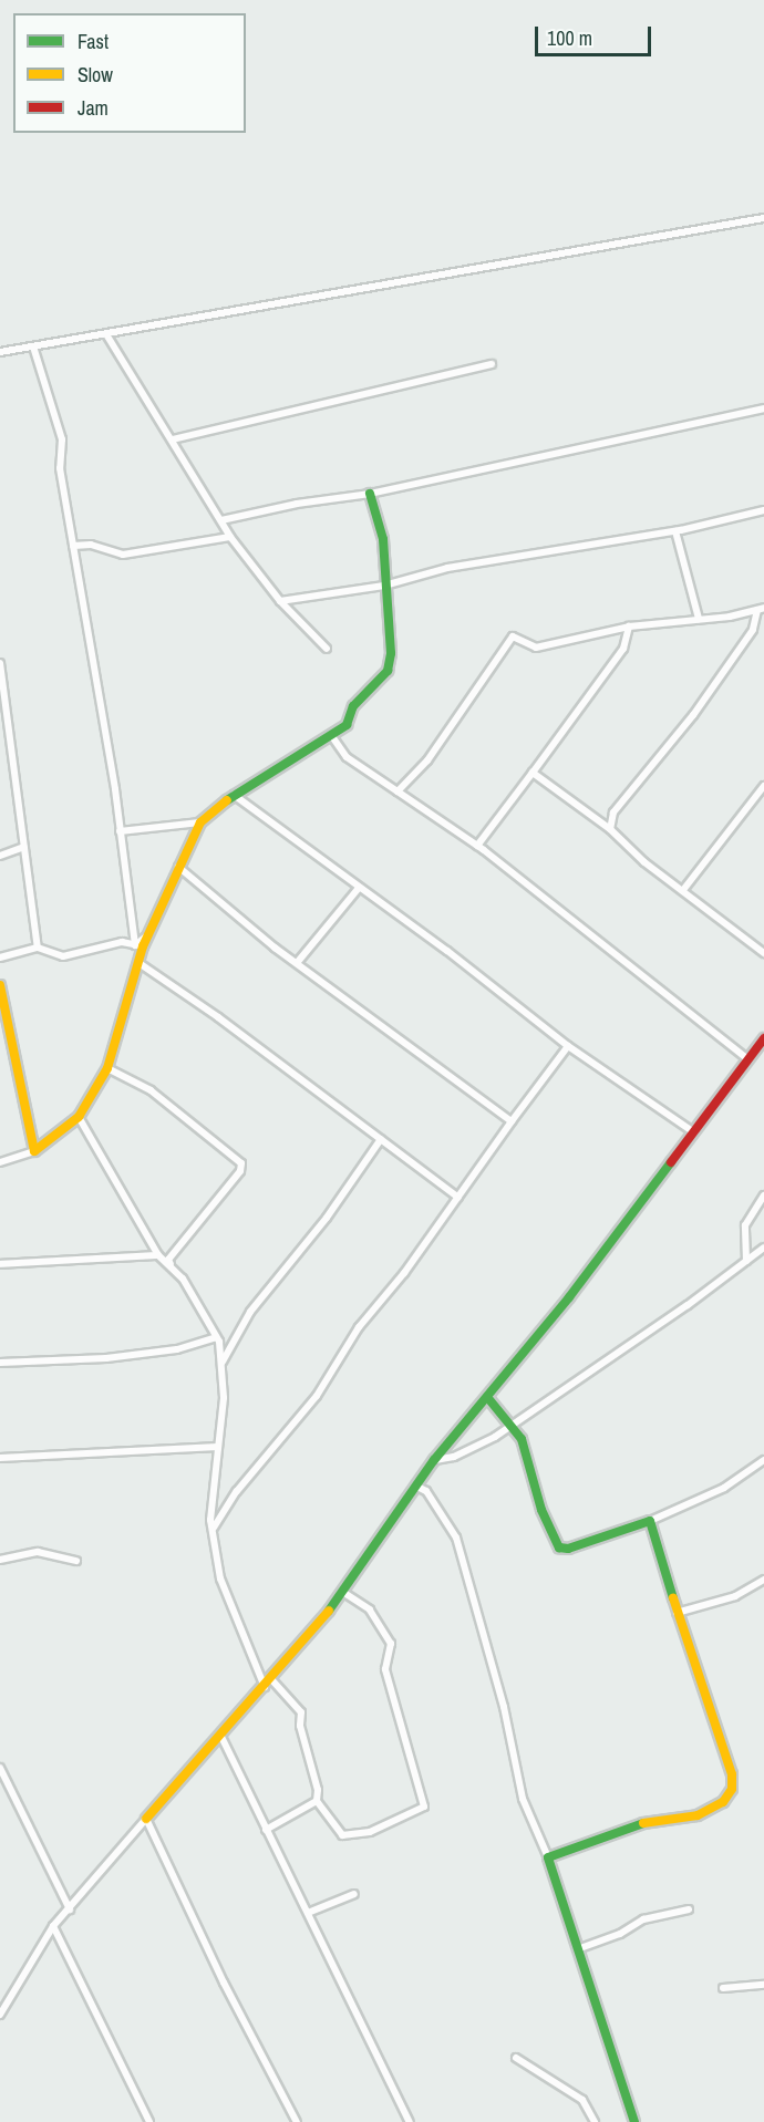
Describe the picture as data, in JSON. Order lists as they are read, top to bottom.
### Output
{
  "legend": ["Fast", "Slow", "Jam"],
  "scale_bar": "100 m"
}
